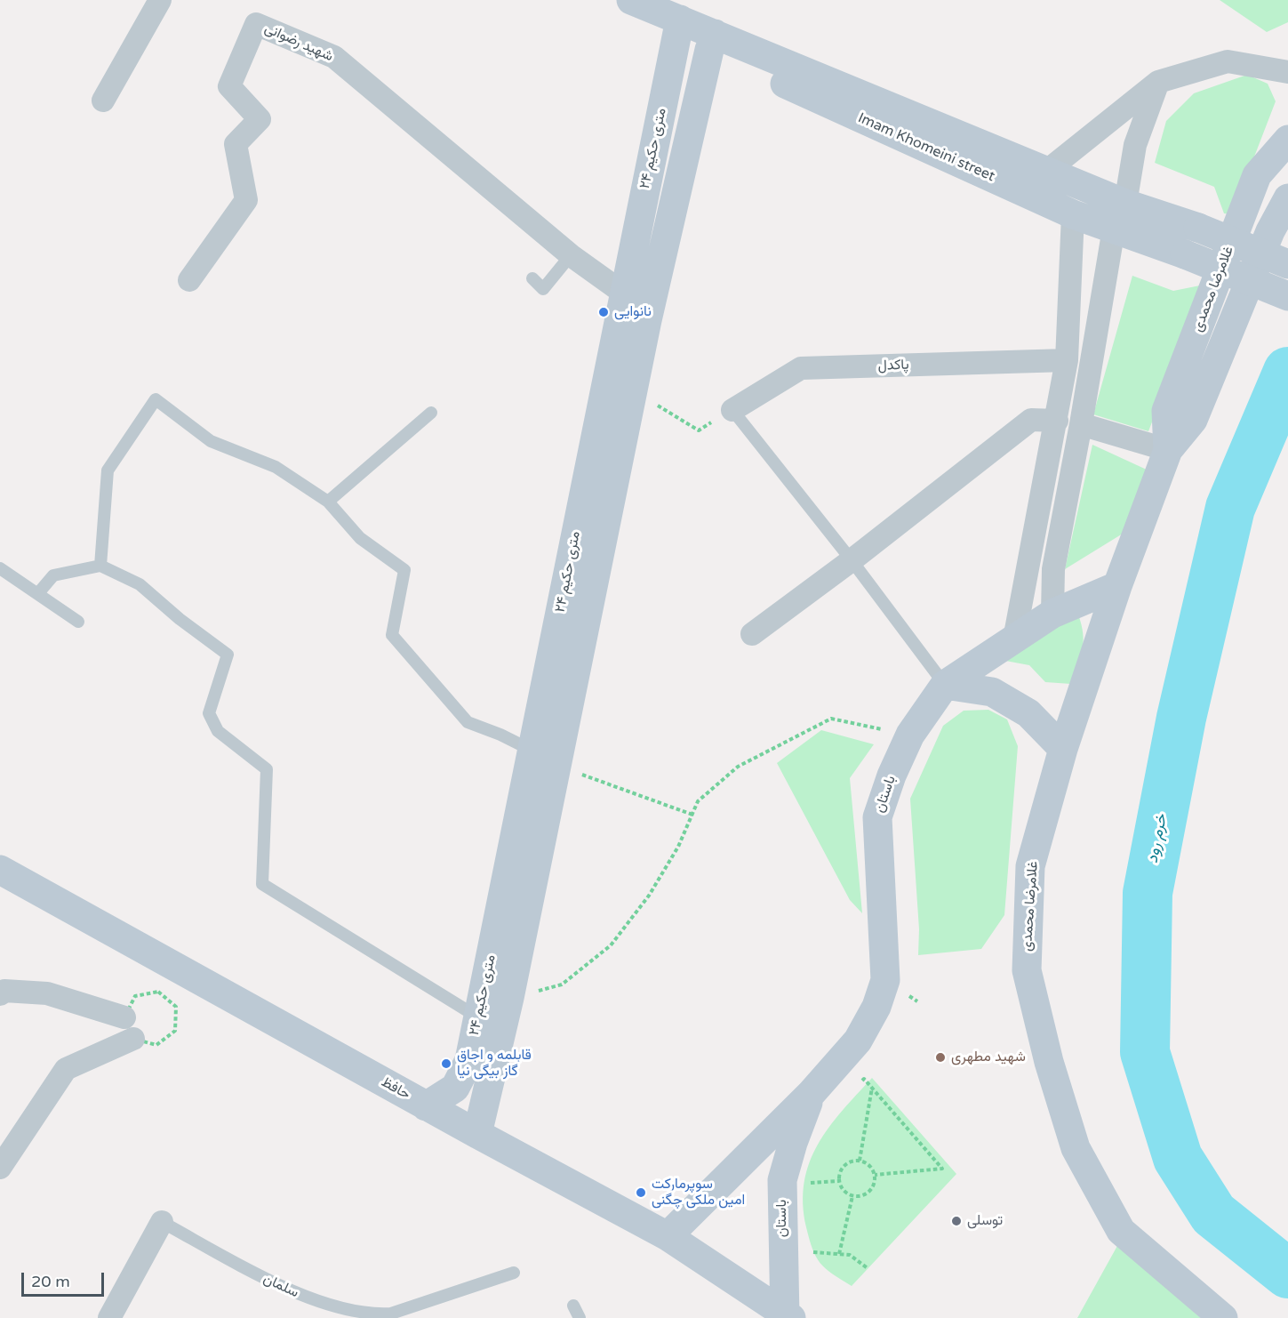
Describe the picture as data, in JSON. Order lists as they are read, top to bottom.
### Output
{
  "streets": {
    "main road": [
      "Imam Khomeini street",
      "۲۴ متری حکیم",
      "غلامرضا محمدی",
      "باستان",
      "حافظ"
    ],
    "street": ["شهید رضوانی", "پاکدل", "سلمان"]
  },
  "crossings": [
    ["شهید رضوانی", "۲۴ متری حکیم"],
    ["Imam Khomeini street", "۲۴ متری حکیم"],
    ["۲۴ متری حکیم", "حافظ"],
    ["غلامرضا محمدی", "باستان"],
    ["باستان", "حافظ"]
  ],
  "water": ["خرم رود"],
  "places": [
    "نانوایی",
    "شهید مطهری",
    "قابلمه و اجاق گاز بیگی نیا",
    "سوپرمارکت امین ملکی چگنی",
    "توسلی"
  ],
  "scale_bar": "20 m"
}
